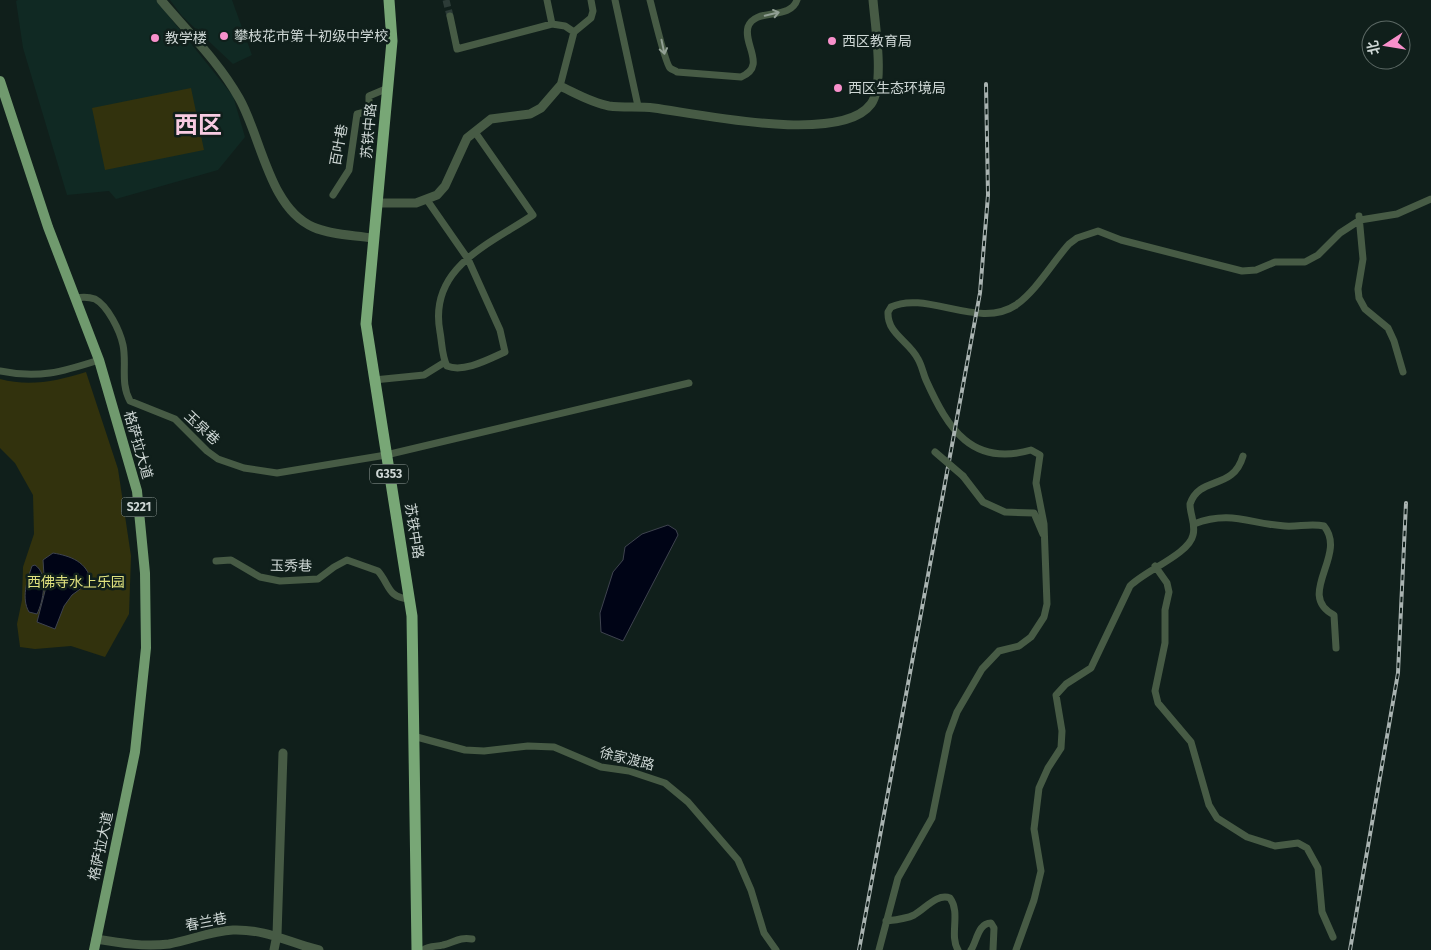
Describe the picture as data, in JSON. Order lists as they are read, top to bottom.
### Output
{
  "streets": {
    "highway": ["苏铁中路", "G353"],
    "main road": ["格萨拉大道", "S221"],
    "street": [
      "百叶巷",
      "玉泉巷",
      "玉秀巷",
      "徐家渡路",
      "春兰巷"
    ]
  },
  "crossings": [
    ["苏铁中路", "百叶巷"],
    ["苏铁中路", "玉泉巷"],
    ["苏铁中路", "玉秀巷"],
    ["苏铁中路", "徐家渡路"],
    ["玉泉巷", "格萨拉大道"],
    ["格萨拉大道", "春兰巷"]
  ],
  "districts": ["西区"],
  "parks": ["西佛寺水上乐园"],
  "places": [
    "攀枝花市第十初级中学校",
    "教学楼",
    "西区教育局",
    "西区生态环境局"
  ],
  "north": "left"
}
